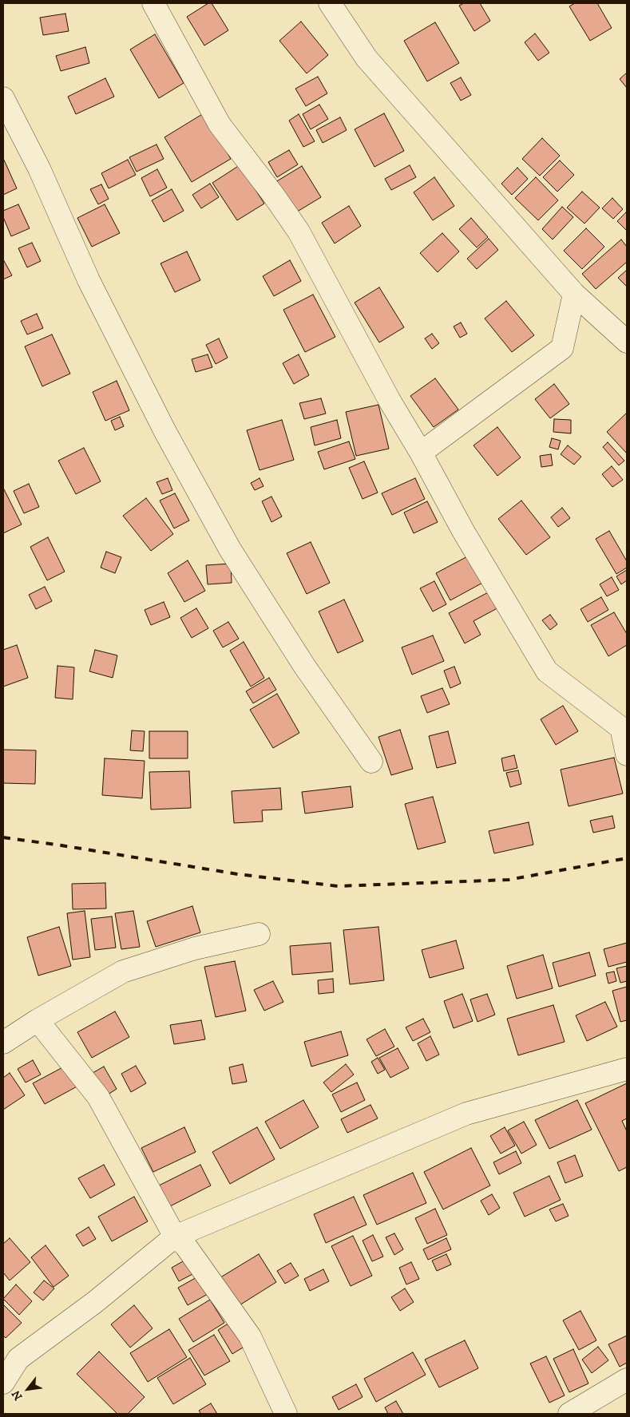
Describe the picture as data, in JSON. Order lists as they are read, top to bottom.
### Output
{
  "north": "bottom left"
}
